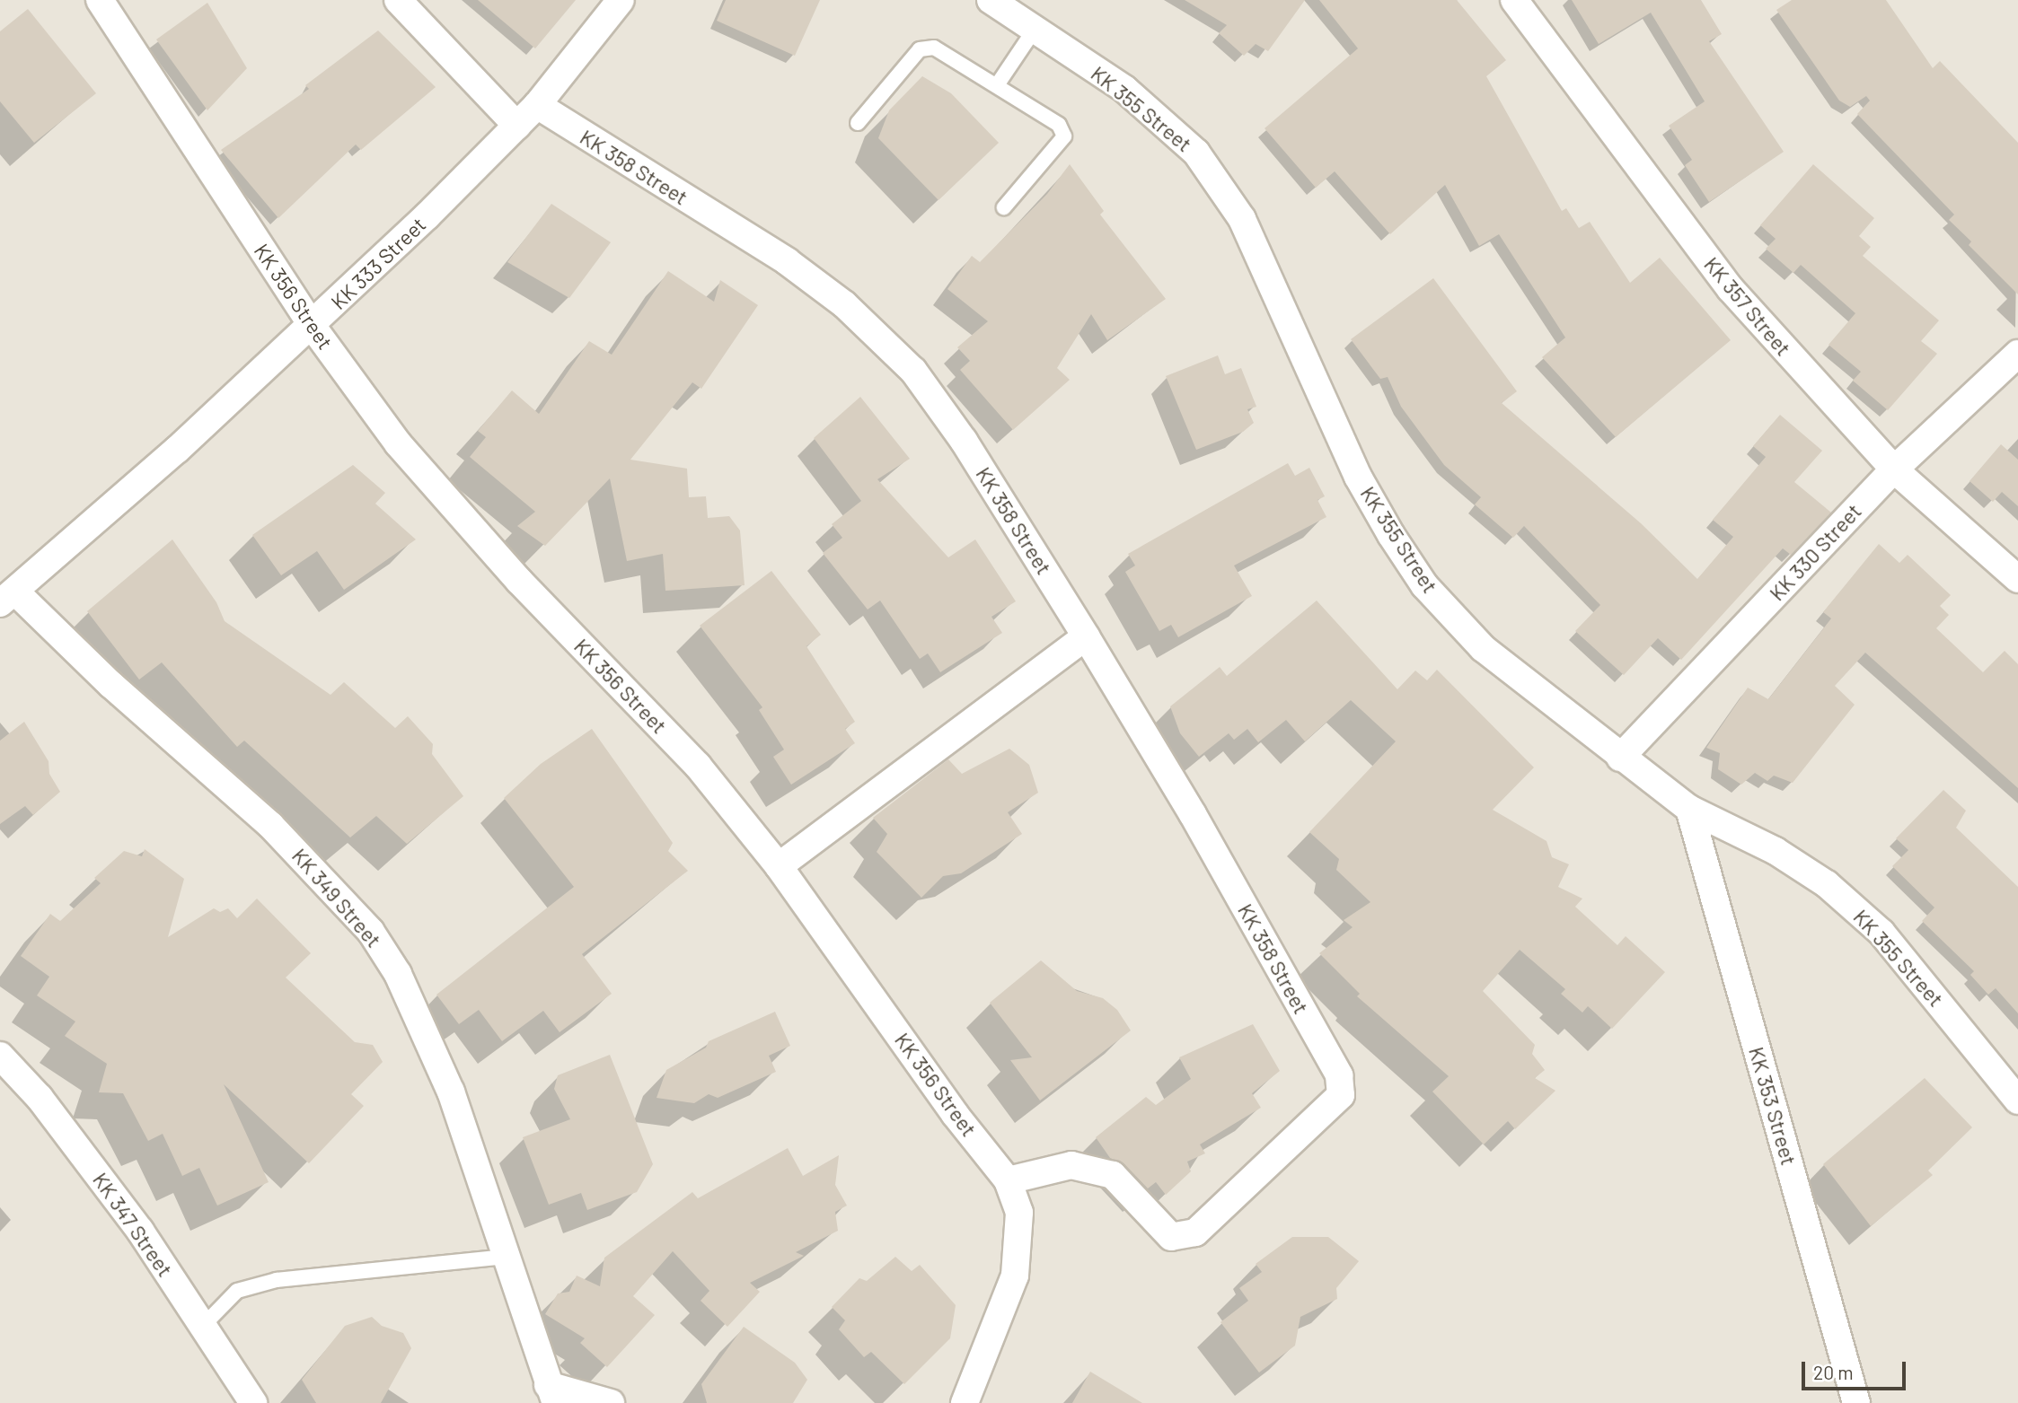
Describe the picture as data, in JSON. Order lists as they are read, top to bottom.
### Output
{
  "streets": {
    "street": [
      "KK 355 Street",
      "KK 358 Street",
      "KK 333 Street",
      "KK 356 Street",
      "KK 357 Street",
      "KK 330 Street",
      "KK 349 Street",
      "KK 353 Street",
      "KK 347 Street"
    ]
  },
  "crossings": [
    ["KK 355 Street", "KK 330 Street"],
    ["KK 355 Street", "KK 353 Street"],
    ["KK 358 Street", "KK 333 Street"],
    ["KK 358 Street", "KK 356 Street"],
    ["KK 333 Street", "KK 356 Street"],
    ["KK 333 Street", "KK 349 Street"],
    ["KK 357 Street", "KK 330 Street"]
  ],
  "scale_bar": "20 m"
}
